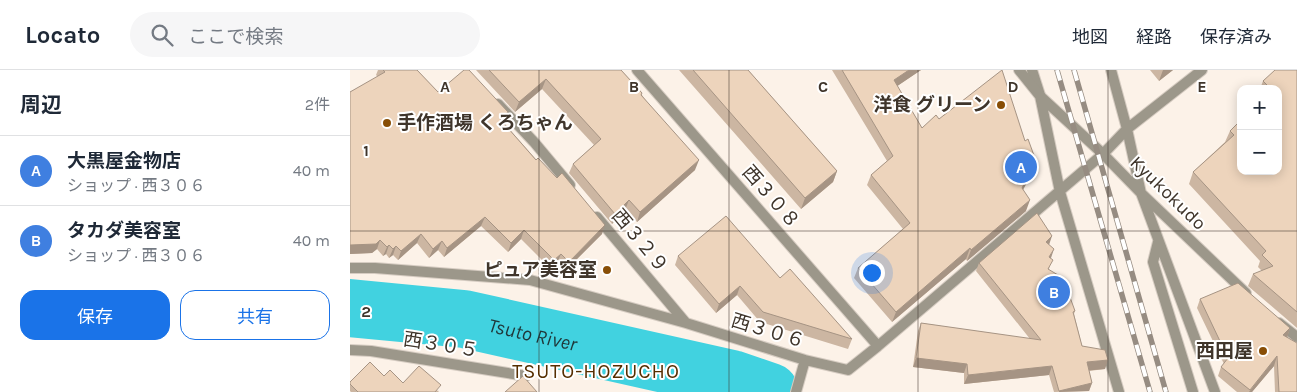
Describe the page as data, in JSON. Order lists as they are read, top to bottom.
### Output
{
  "streets": {
    "street": [
      "Kyukokudo",
      "西３０８",
      "西３２９",
      "西３０６",
      "西３０５"
    ]
  },
  "crossings": [
    ["Kyukokudo", "西３０６"],
    ["西３０８", "西３０６"],
    ["西３２９", "西３０６"]
  ],
  "districts": ["TSUTO-HOZUCHO"],
  "water": ["Tsuto River"],
  "places": [
    "洋食 グリーン",
    "手作酒場 くろちゃん",
    "ピュア美容室",
    "西田屋"
  ],
  "page": {
    "header": "Locato",
    "search": "ここで検索",
    "nav": ["地図", "経路", "保存済み"],
    "heading": ["周辺", "2件"],
    "map_buttons": ["+", "−"],
    "list": [
      {
        "mark": "A",
        "name": "大黒屋金物店",
        "note": "ショップ · 西３０６",
        "value": "40 m"
      },
      {
        "mark": "B",
        "name": "タカダ美容室",
        "note": "ショップ · 西３０６",
        "value": "40 m"
      }
    ],
    "pins": ["A", "B"],
    "buttons": ["保存", "共有"]
  },
  "grid": {
    "columns": [
      "A",
      "B",
      "C",
      "D",
      "E"
    ],
    "rows": ["1", "2"]
  }
}
